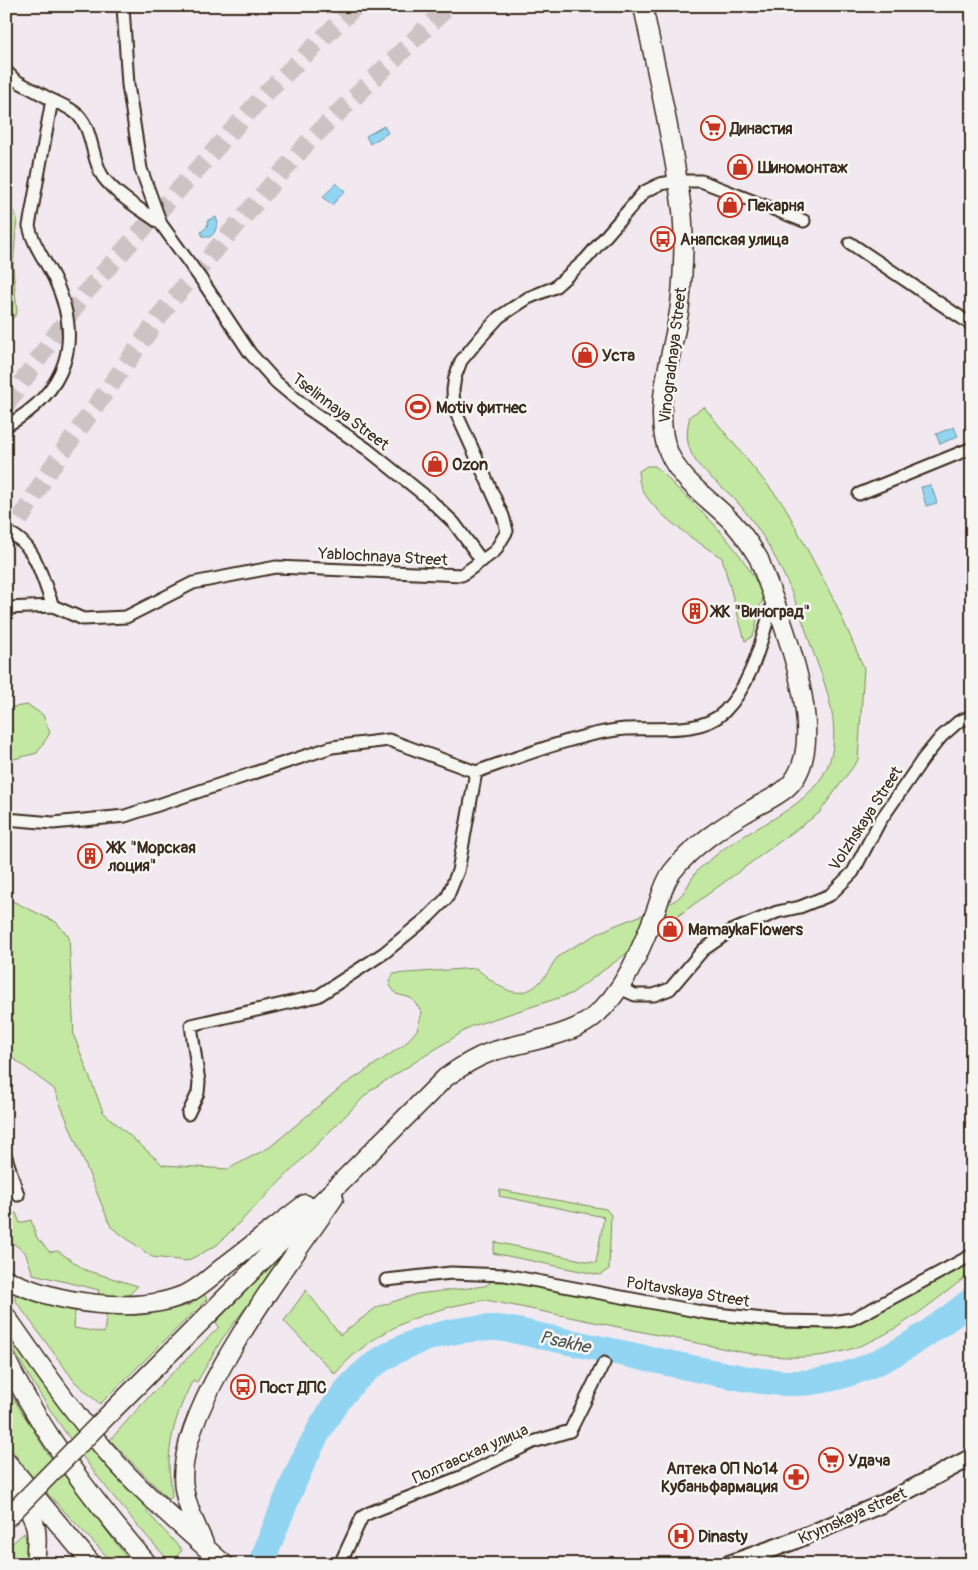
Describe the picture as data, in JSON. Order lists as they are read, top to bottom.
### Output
{
  "streets": {
    "main road": ["Vinogradnaya Street"],
    "street": [
      "Tselinnaya Street",
      "Yablochnaya Street",
      "Volzhskaya Street",
      "Poltavskaya Street",
      "Полтавская улица",
      "Krymskaya street"
    ]
  },
  "crossings": [
    ["Vinogradnaya Street", "Yablochnaya Street"],
    ["Vinogradnaya Street", "Volzhskaya Street"],
    ["Tselinnaya Street", "Yablochnaya Street"]
  ],
  "water": ["Psakhe"],
  "places": {
    "supermarket": ["Династия", "Удача"],
    "shop": [
      "Шиномонтаж",
      "Пекарня",
      "Уста",
      "Ozon",
      "MamaykaFlowers"
    ],
    "bus stop": ["Анапская улица", "Пост ДПС"],
    "sports": ["Motiv фитнес"],
    "building": ["ЖК \"Виноград\"", "ЖК \"Морская лоция\""],
    "pharmacy": ["Аптека ОП №14 Кубаньфармация"],
    "hospital": ["Dinasty"]
  }
}
